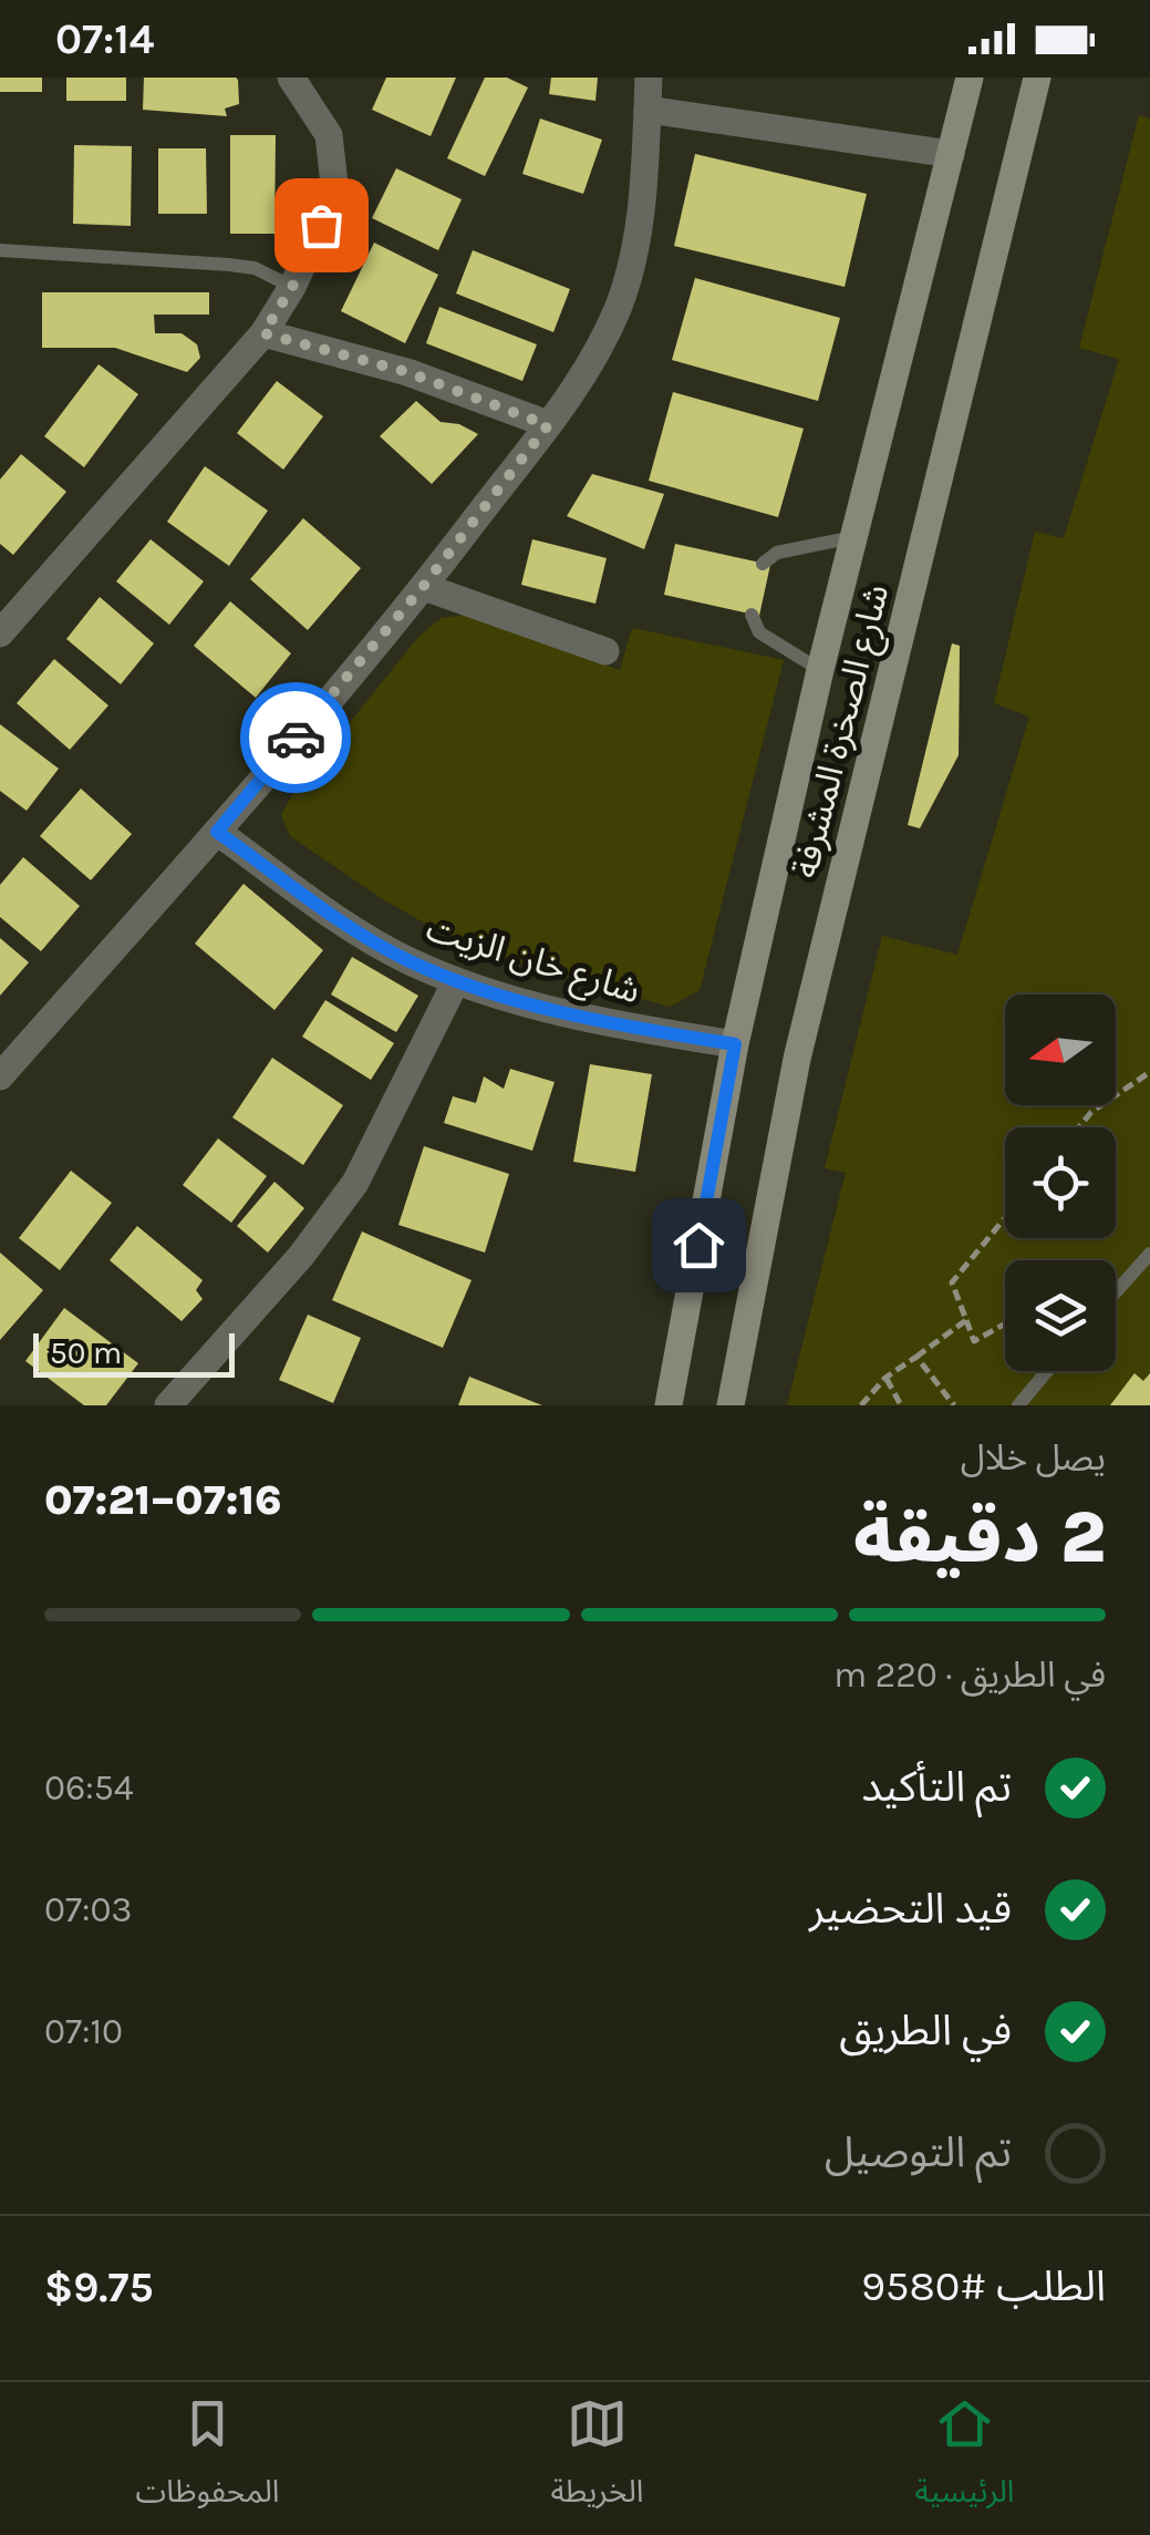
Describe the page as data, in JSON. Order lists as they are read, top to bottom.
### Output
{
  "streets": {
    "main road": ["شارع الصخرة المشرفة"],
    "street": ["شارع خان الزيت"]
  },
  "crossings": [
    ["شارع الصخرة المشرفة", "شارع خان الزيت"]
  ],
  "scale_bar": "50 m",
  "north": "left",
  "page": {
    "status": "07:14",
    "scale": "50 m",
    "heading": ["2 دقيقة", "يصل خلال", "07:16–07:21"],
    "panel": ["الطلب #9580", "$9.75"],
    "bar": "في الطريق · 220 m",
    "list": [
      ["تم التأكيد", "06:54"],
      ["قيد التحضير", "07:03"],
      ["في الطريق", "07:10"],
      "تم التوصيل"
    ],
    "tabs": ["الرئيسية", "الخريطة", "المحفوظات"]
  }
}
